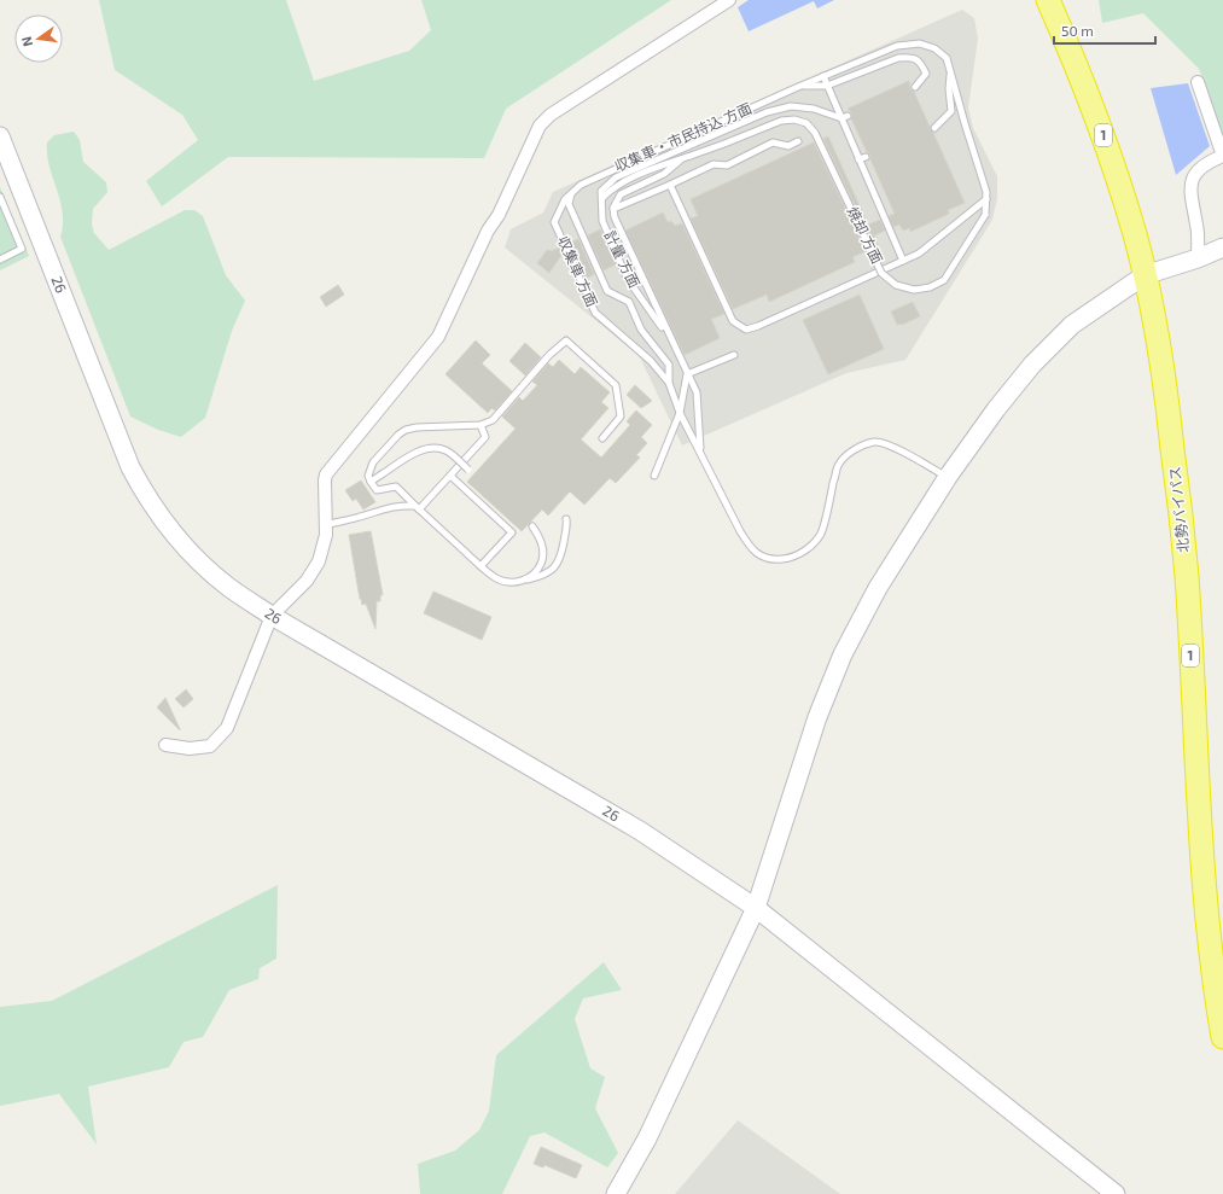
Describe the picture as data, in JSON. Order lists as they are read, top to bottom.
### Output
{
  "streets": {
    "highway": ["1", "北勢バイパス"],
    "street": ["26"],
    "lane": [
      "収集車・市民持込 方面",
      "焼却 方面",
      "計量 方面",
      "収集車 方面"
    ]
  },
  "crossings": [
    ["収集車・市民持込 方面", "焼却 方面"],
    ["収集車・市民持込 方面", "収集車 方面"]
  ],
  "scale_bar": "50 m",
  "north": "left"
}
